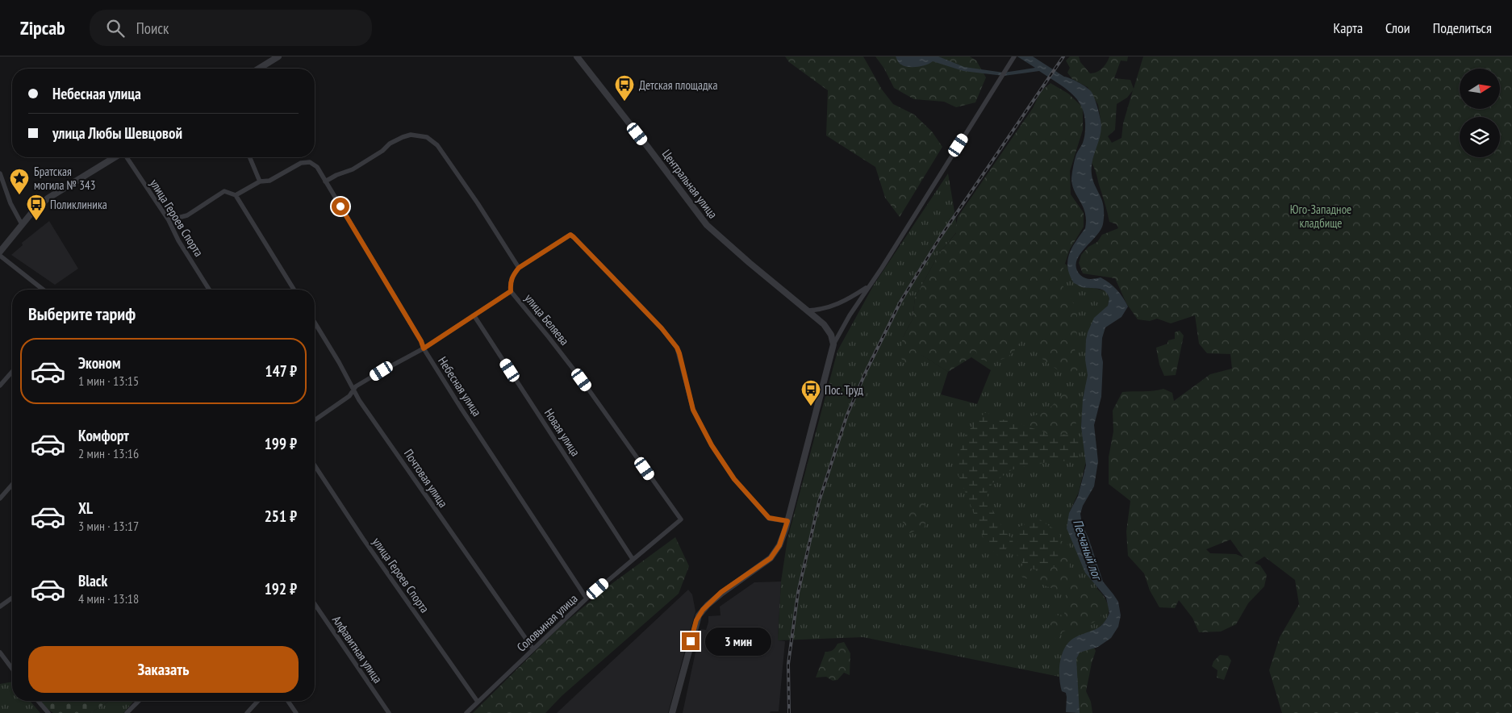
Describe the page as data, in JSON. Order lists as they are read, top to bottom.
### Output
{
  "streets": {
    "street": [
      "Центральная улица",
      "улица Героев Спорта",
      "улица Беляева",
      "Небесная улица",
      "Новая улица",
      "Почтовая улица",
      "Соловьиная улица",
      "Алфавитная улица"
    ]
  },
  "crossings": [
    ["улица Героев Спорта", "Соловьиная улица"],
    ["улица Беляева", "Соловьиная улица"],
    ["Небесная улица", "Соловьиная улица"],
    ["Новая улица", "Соловьиная улица"],
    ["Почтовая улица", "Соловьиная улица"]
  ],
  "water": ["Песчаный лог"],
  "parks": ["Юго-Западное кладбище"],
  "places": {
    "bus stop": ["Детская площадка", "Поликлиника", "Пос. Труд"],
    "place": ["Братская могила № 343"]
  },
  "north": "right",
  "page": {
    "header": "Zipcab",
    "search": "Поиск",
    "nav": ["Карта", "Слои", "Поделиться"],
    "banner": ["Небесная улица", "улица Любы Шевцовой"],
    "heading": "Выберите тариф",
    "list": [
      {
        "name": "Эконом",
        "note": "1 мин · 13:15",
        "value": "147 ₽"
      },
      {
        "name": "Комфорт",
        "note": "2 мин · 13:16",
        "value": "199 ₽"
      },
      {
        "name": "XL",
        "note": "3 мин · 13:17",
        "value": "251 ₽"
      },
      {
        "name": "Black",
        "note": "4 мин · 13:18",
        "value": "192 ₽"
      }
    ],
    "bubble": "3 мин",
    "buttons": "Заказать"
  }
}
